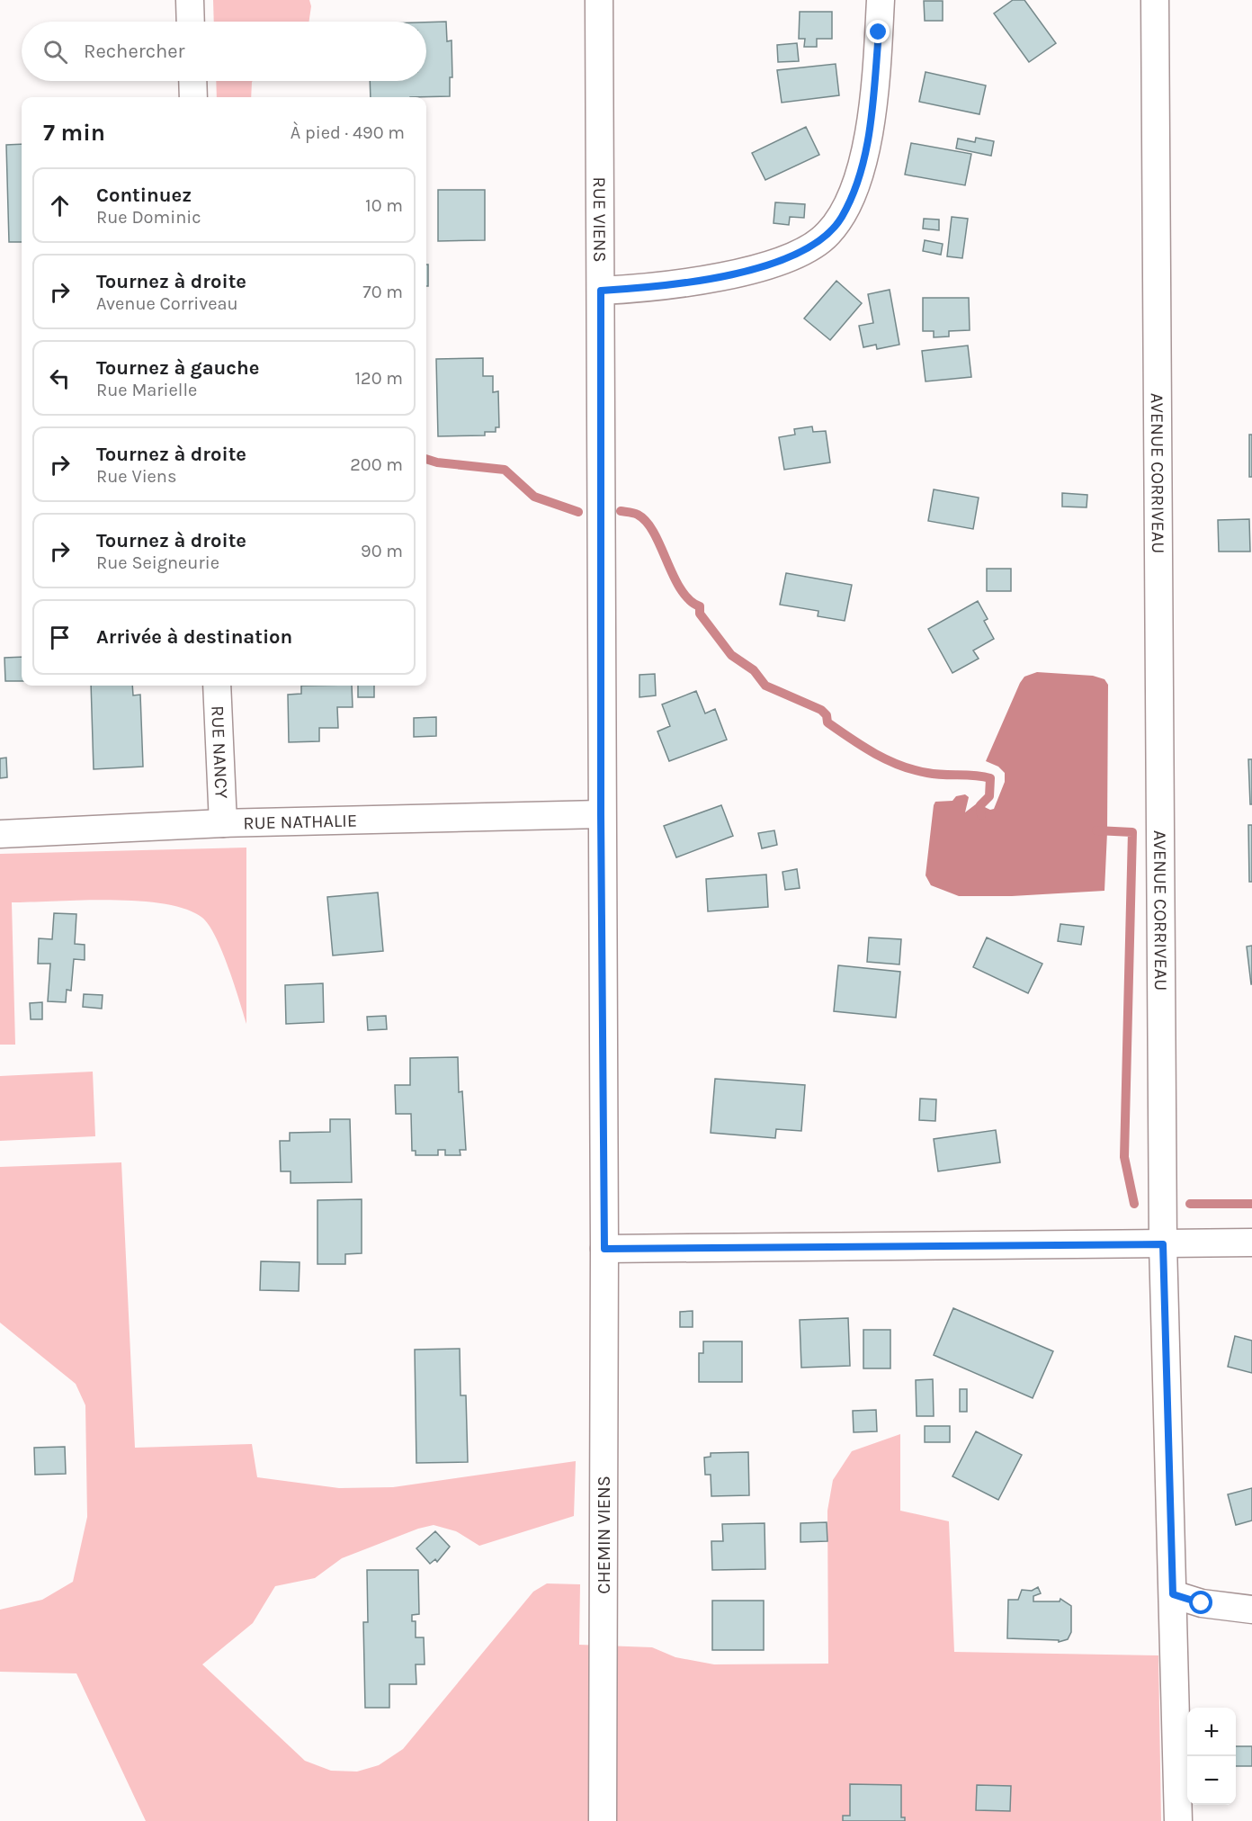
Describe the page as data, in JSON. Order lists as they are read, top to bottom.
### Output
{
  "streets": {
    "street": [
      "RUE VIENS",
      "AVENUE CORRIVEAU",
      "RUE NANCY",
      "RUE NATHALIE",
      "CHEMIN VIENS"
    ]
  },
  "crossings": [
    ["RUE VIENS", "RUE NATHALIE"],
    ["RUE VIENS", "CHEMIN VIENS"],
    ["RUE NANCY", "RUE NATHALIE"]
  ],
  "page": {
    "search": "Rechercher",
    "heading": ["7 min", "À pied · 490 m"],
    "list": [
      ["Continuez", "Rue Dominic", "10 m"],
      ["Tournez à droite", "Avenue Corriveau", "70 m"],
      ["Tournez à gauche", "Rue Marielle", "120 m"],
      ["Tournez à droite", "Rue Viens", "200 m"],
      ["Tournez à droite", "Rue Seigneurie", "90 m"],
      "Arrivée à destination"
    ],
    "map_buttons": ["+", "−"]
  }
}
